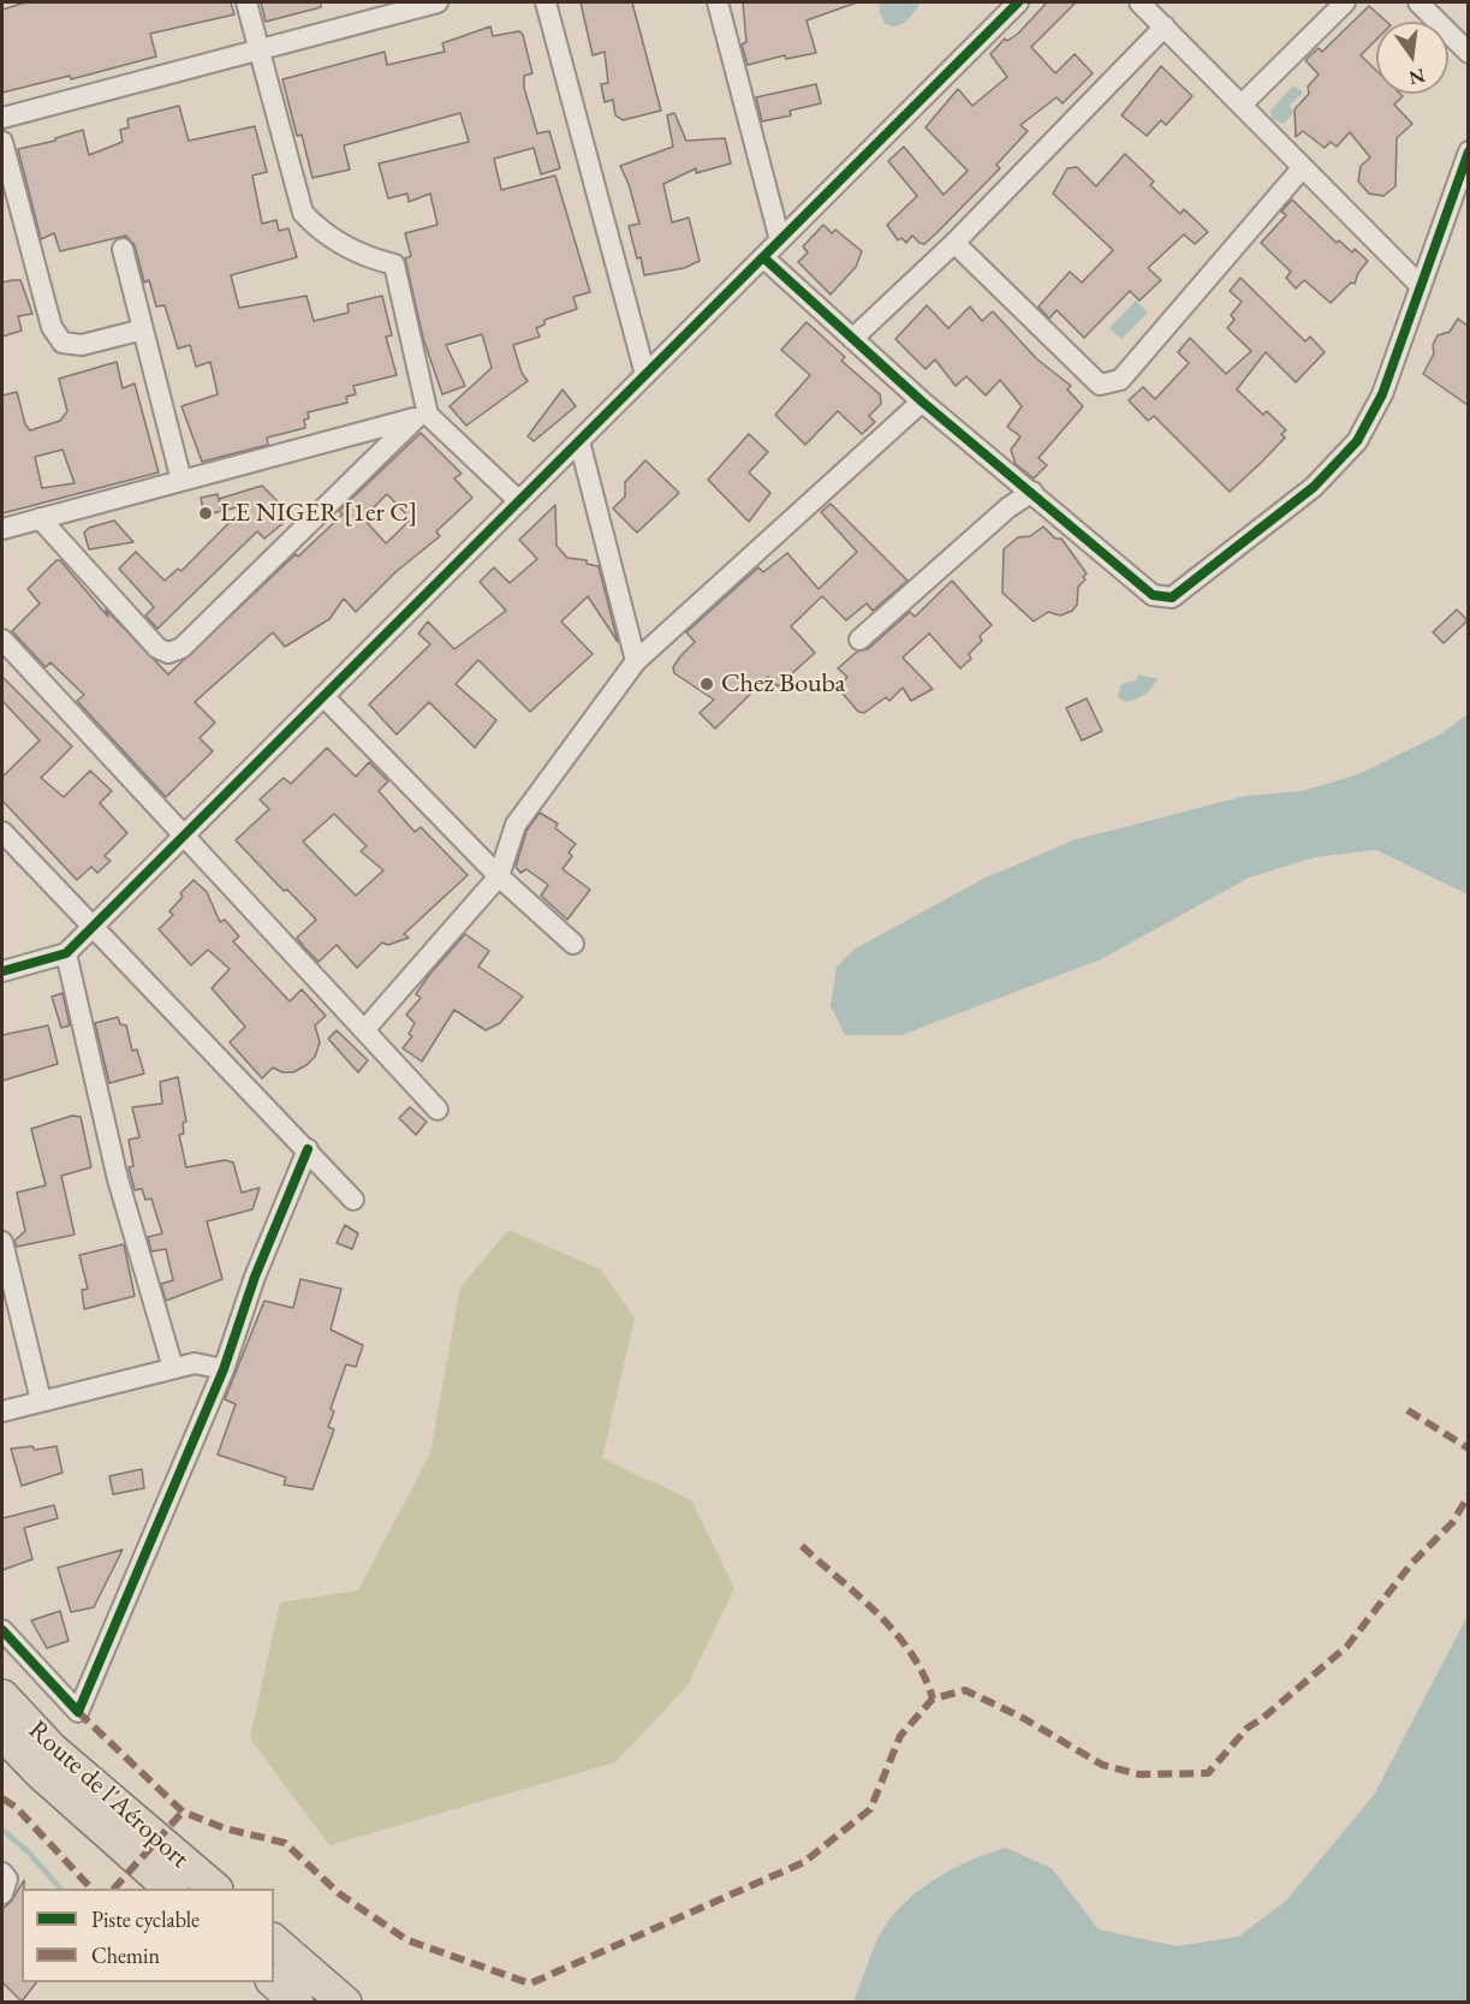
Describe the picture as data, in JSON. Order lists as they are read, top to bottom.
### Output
{
  "streets": {
    "highway": ["Route de l'Aéroport"]
  },
  "places": ["LE NIGER [1er C]", "Chez Bouba"],
  "legend": ["Piste cyclable", "Chemin"],
  "north": "bottom"
}
